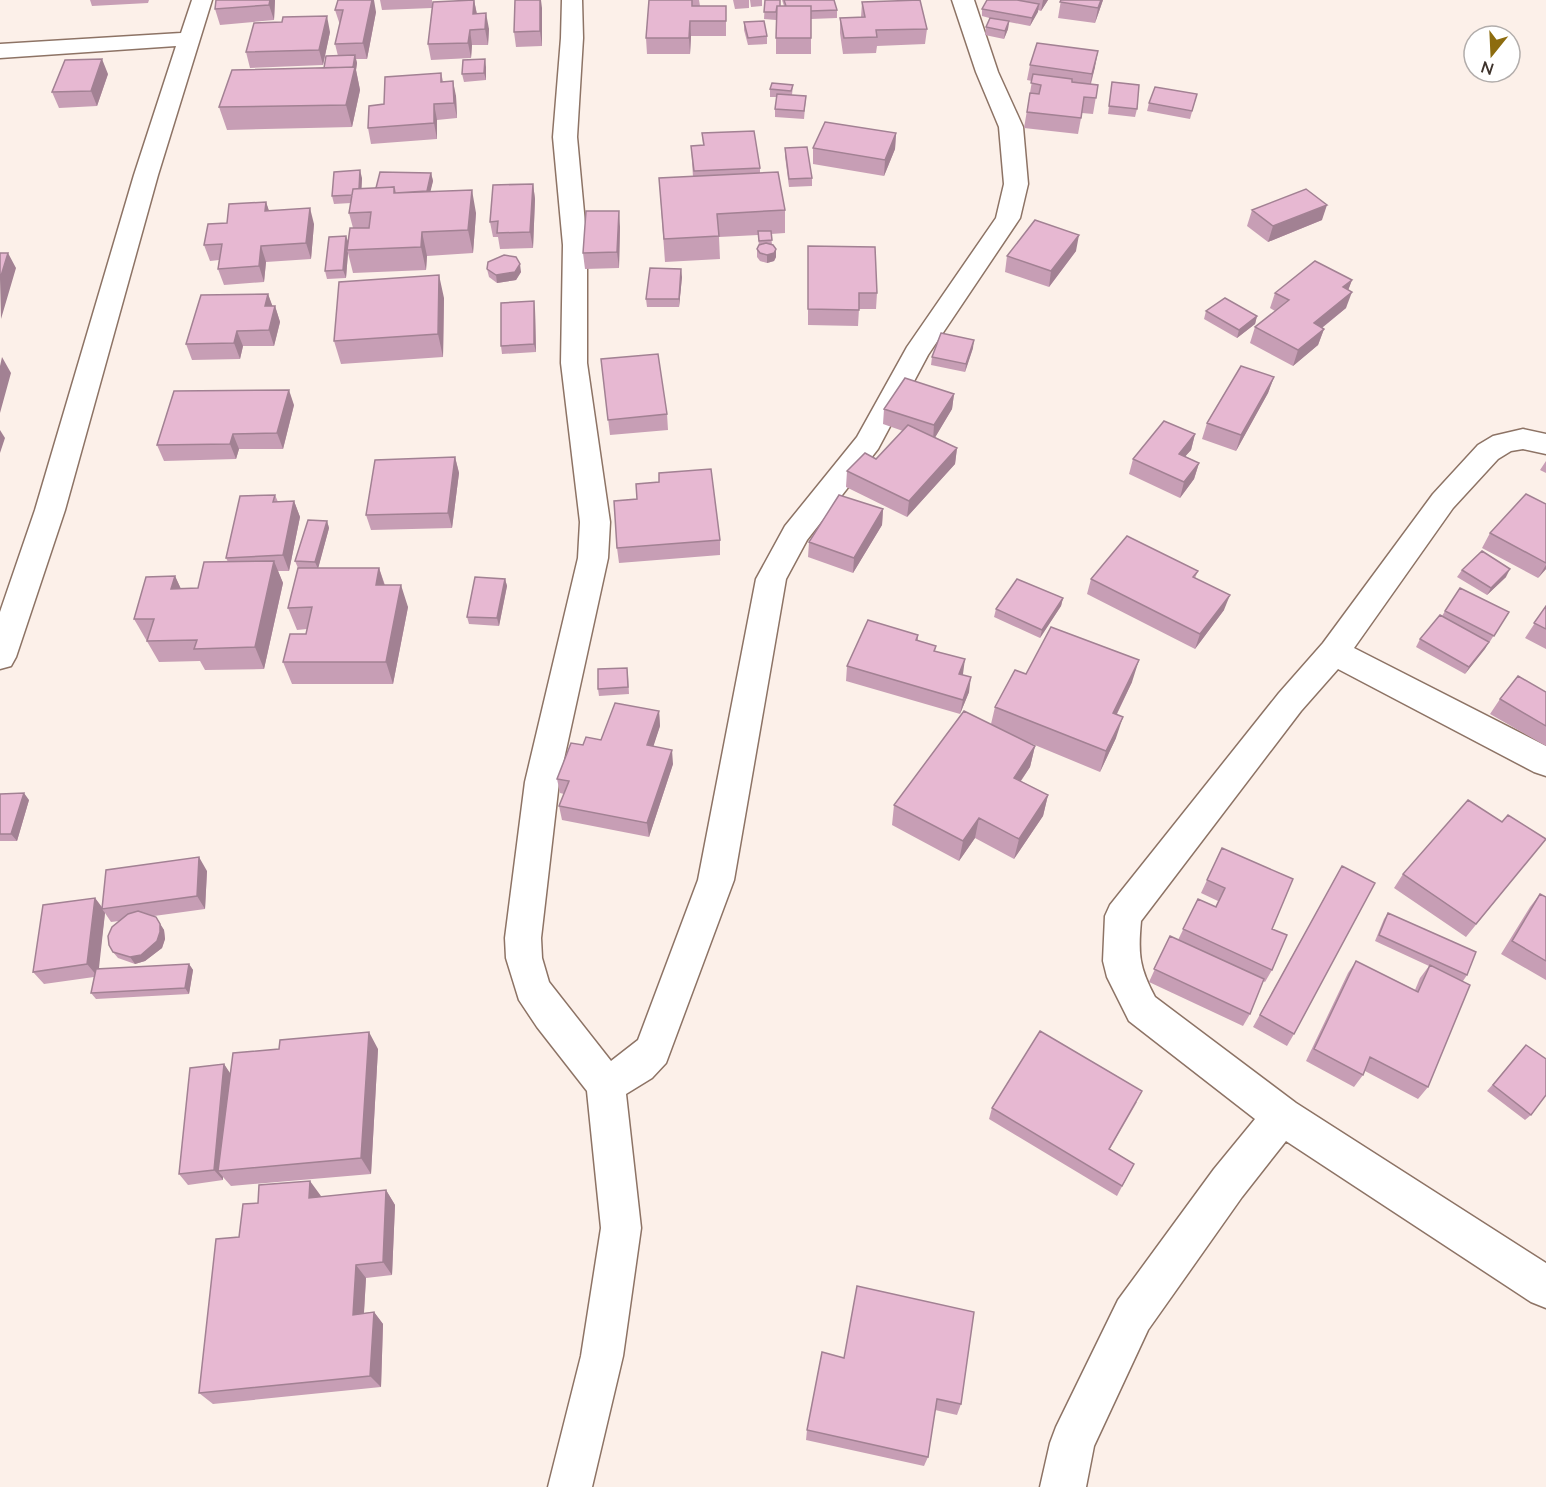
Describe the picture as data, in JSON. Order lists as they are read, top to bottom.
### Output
{
  "north": "bottom"
}
